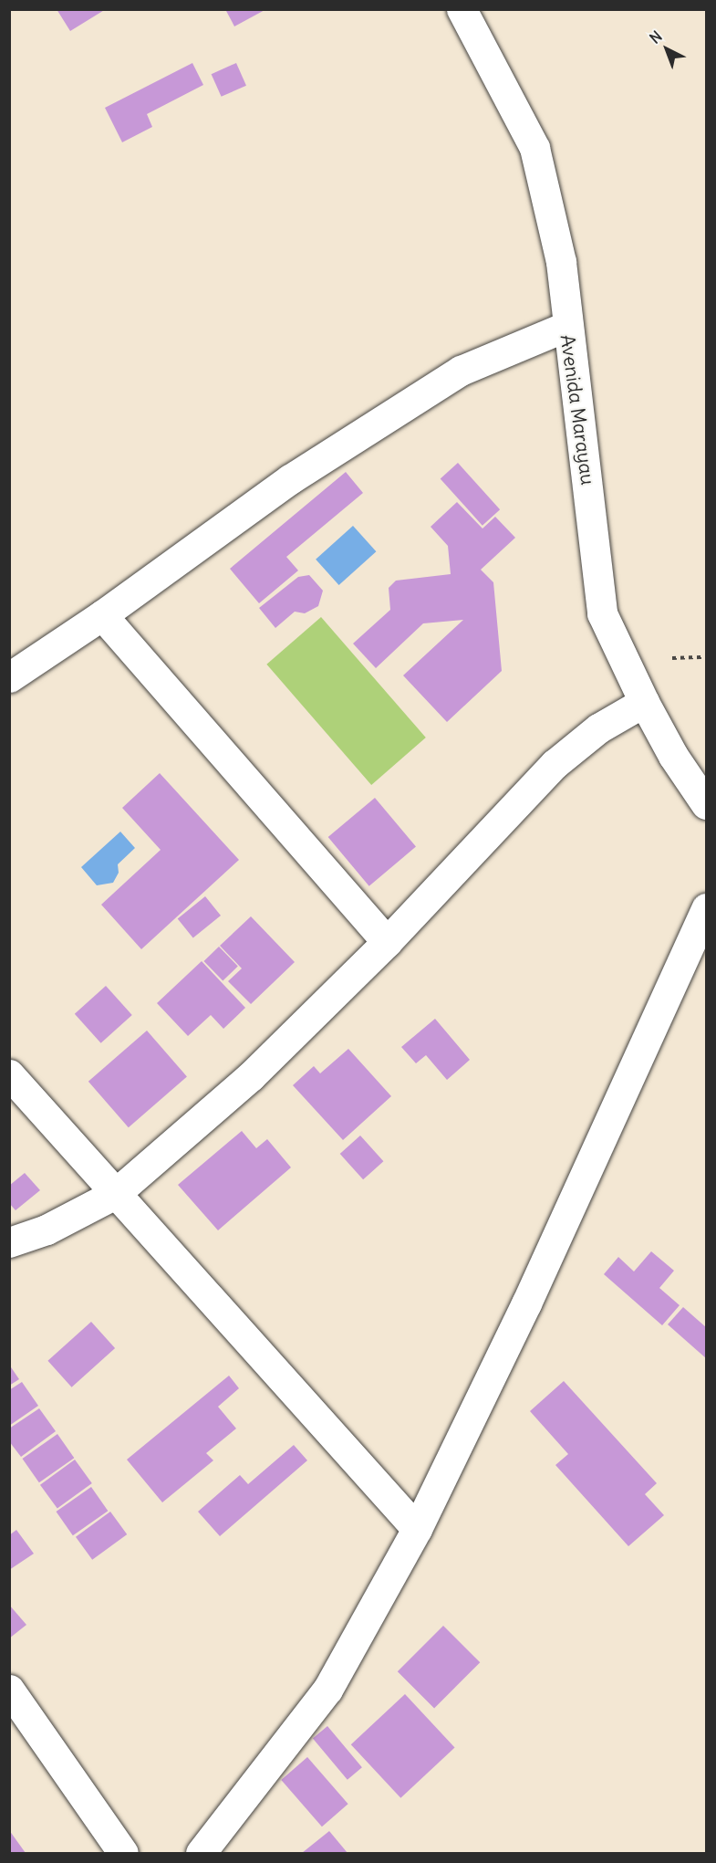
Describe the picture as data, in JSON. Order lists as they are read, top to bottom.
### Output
{
  "streets": {
    "street": ["Avenida Marayau"]
  },
  "north": "top left"
}
